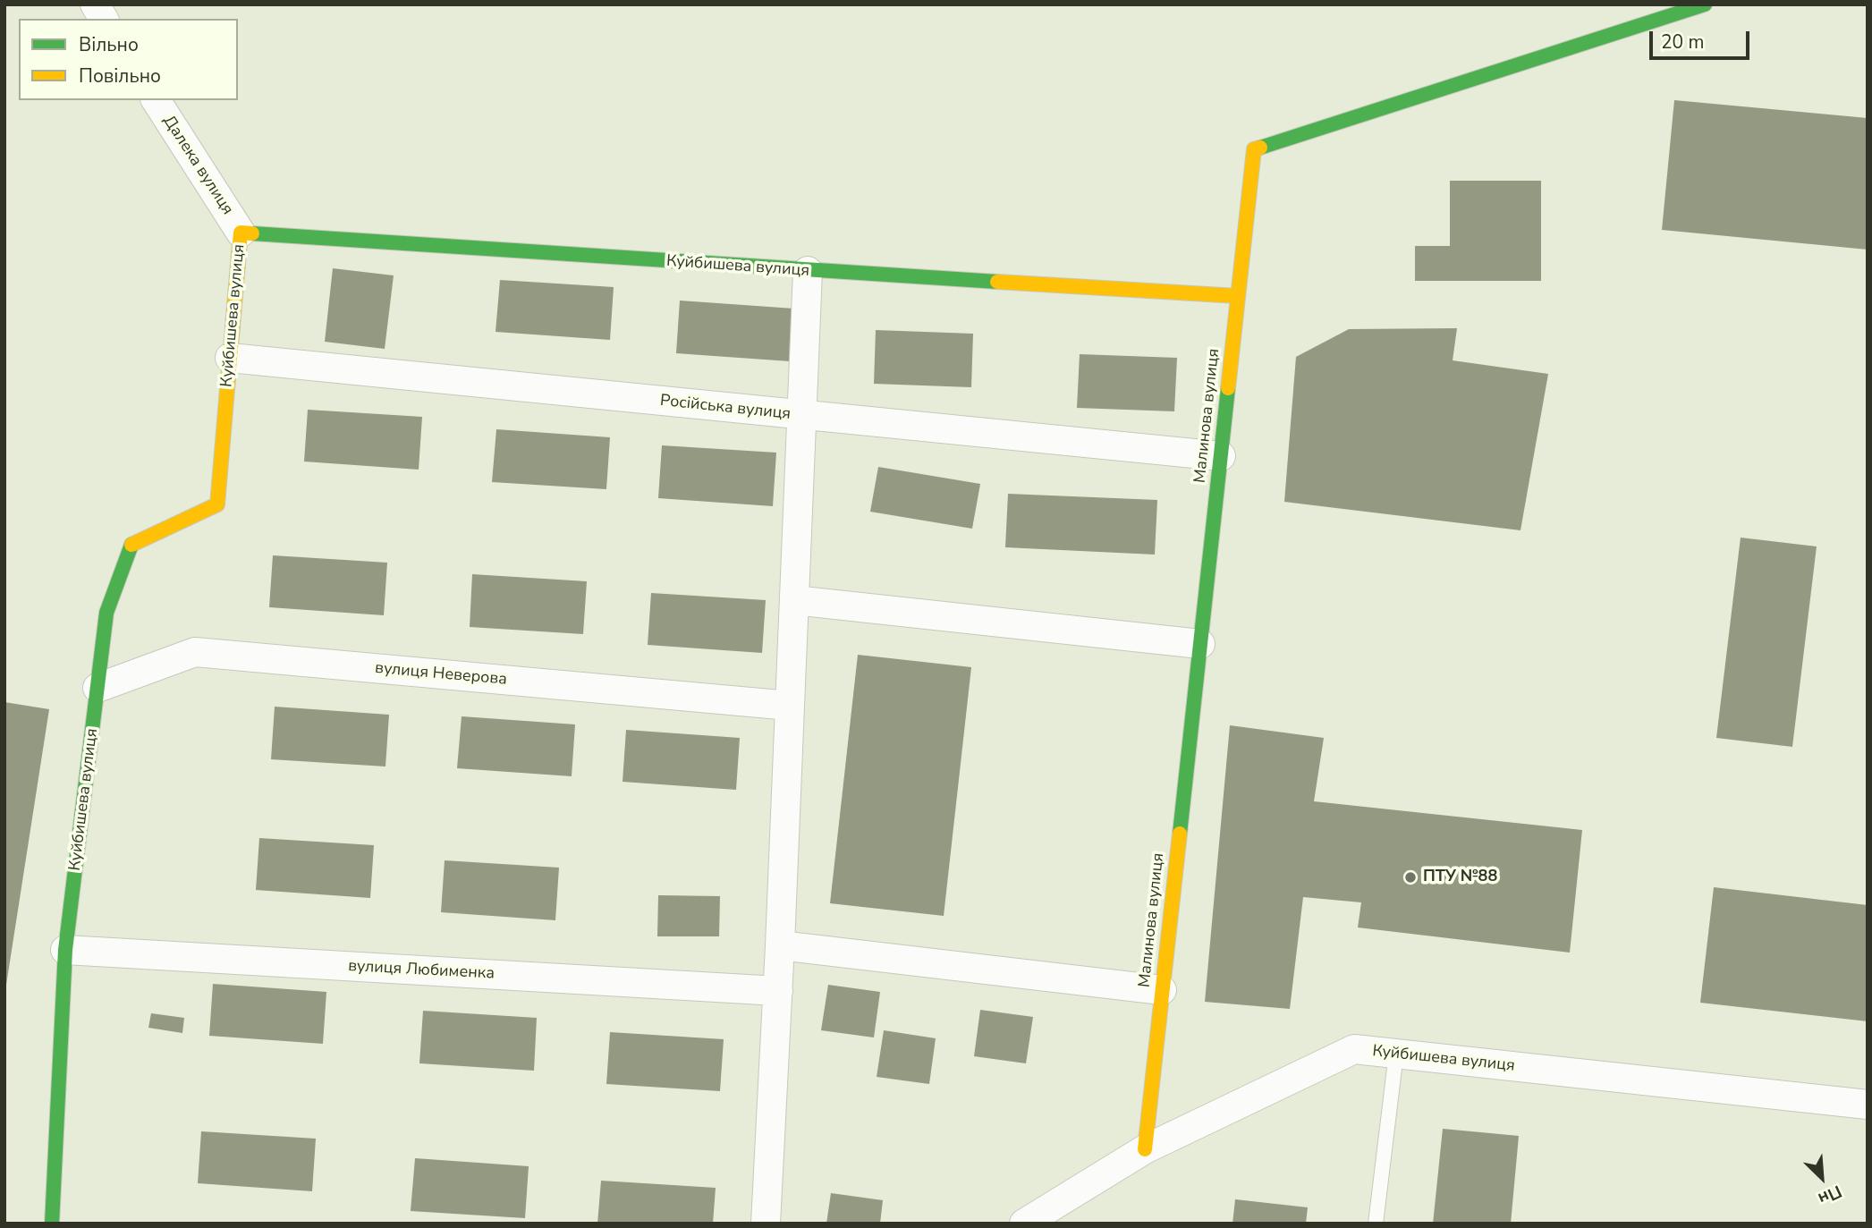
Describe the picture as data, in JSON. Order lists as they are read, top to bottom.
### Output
{
  "streets": {
    "street": [
      "Далека вулиця",
      "Куйбишева вулиця",
      "Російська вулиця",
      "Малинова вулиця",
      "вулиця Неверова",
      "вулиця Любименка"
    ]
  },
  "crossings": [
    ["Далека вулиця", "Куйбишева вулиця"],
    ["Куйбишева вулиця", "Російська вулиця"],
    ["Куйбишева вулиця", "Малинова вулиця"],
    ["Куйбишева вулиця", "вулиця Неверова"],
    ["Куйбишева вулиця", "вулиця Любименка"],
    ["Російська вулиця", "Малинова вулиця"]
  ],
  "places": ["ПТУ №88"],
  "legend": ["Вільно", "Повільно"],
  "scale_bar": "20 m",
  "north": "bottom right"
}
